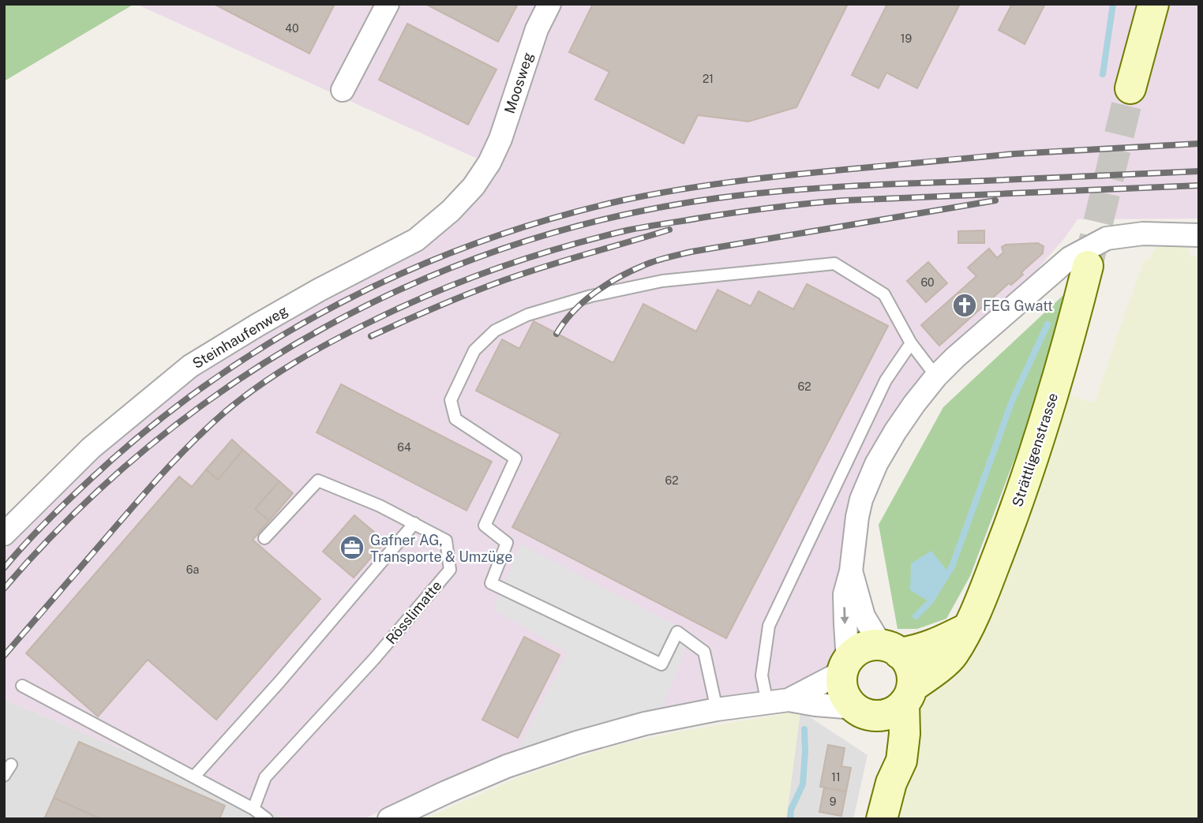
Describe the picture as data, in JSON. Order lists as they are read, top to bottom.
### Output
{
  "streets": {
    "main road": ["Strättligenstrasse"],
    "street": ["Moosweg", "Steinhaufenweg"],
    "lane": ["Rösslimatte"]
  },
  "crossings": [
    ["Moosweg", "Steinhaufenweg"]
  ],
  "places": {
    "church": ["FEG Gwatt"],
    "office": ["Gafner AG, Transporte & Umzüge"]
  },
  "house_numbers": [
    "40",
    "19",
    "21",
    "60",
    "62",
    "64",
    "62",
    "6a",
    "11",
    "9"
  ]
}
